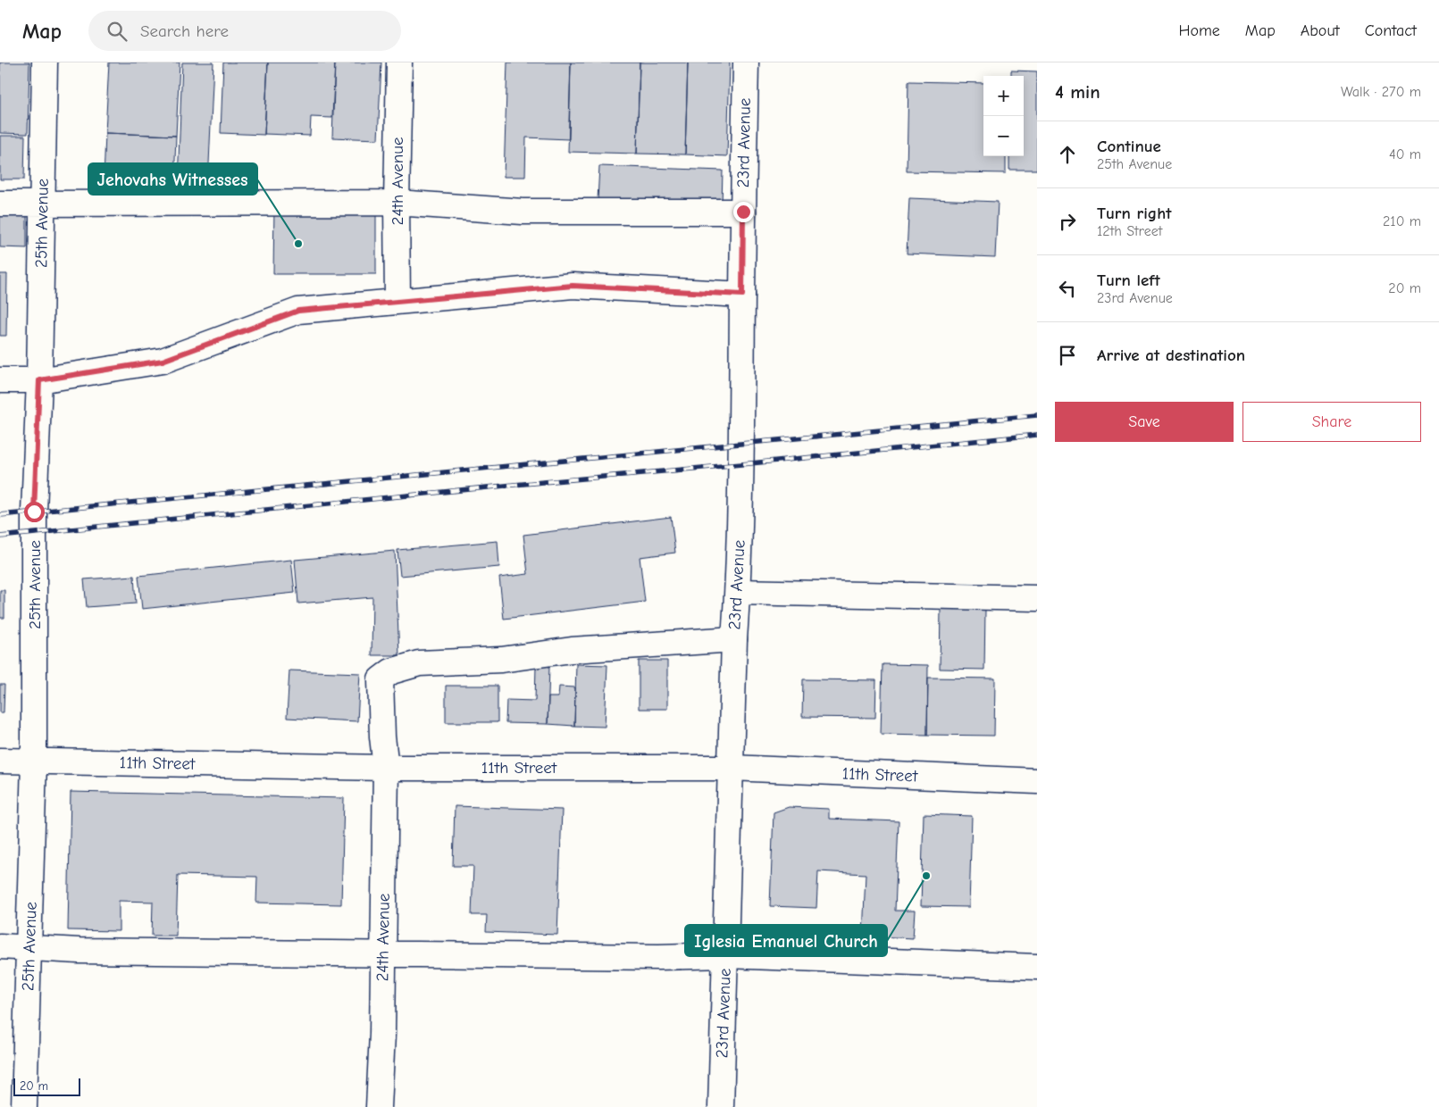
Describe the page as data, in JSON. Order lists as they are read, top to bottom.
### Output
{
  "streets": {
    "street": [
      "23rd Avenue",
      "24th Avenue",
      "25th Avenue",
      "11th Street"
    ]
  },
  "crossings": [
    ["23rd Avenue", "24th Avenue"],
    ["23rd Avenue", "11th Street"],
    ["24th Avenue", "11th Street"],
    ["25th Avenue", "11th Street"]
  ],
  "places": ["Jehovahs Witnesses", "Iglesia Emanuel Church"],
  "scale_bar": "20 m",
  "page": {
    "header": "Map",
    "search": "Search here",
    "nav": [
      "Home",
      "Map",
      "About",
      "Contact"
    ],
    "heading": ["4 min", "Walk · 270 m"],
    "map_buttons": ["+", "−"],
    "list": [
      ["Continue", "25th Avenue", "40 m"],
      ["Turn right", "12th Street", "210 m"],
      ["Turn left", "23rd Avenue", "20 m"],
      "Arrive at destination"
    ],
    "buttons": ["Save", "Share"],
    "scale": "20 m"
  }
}
